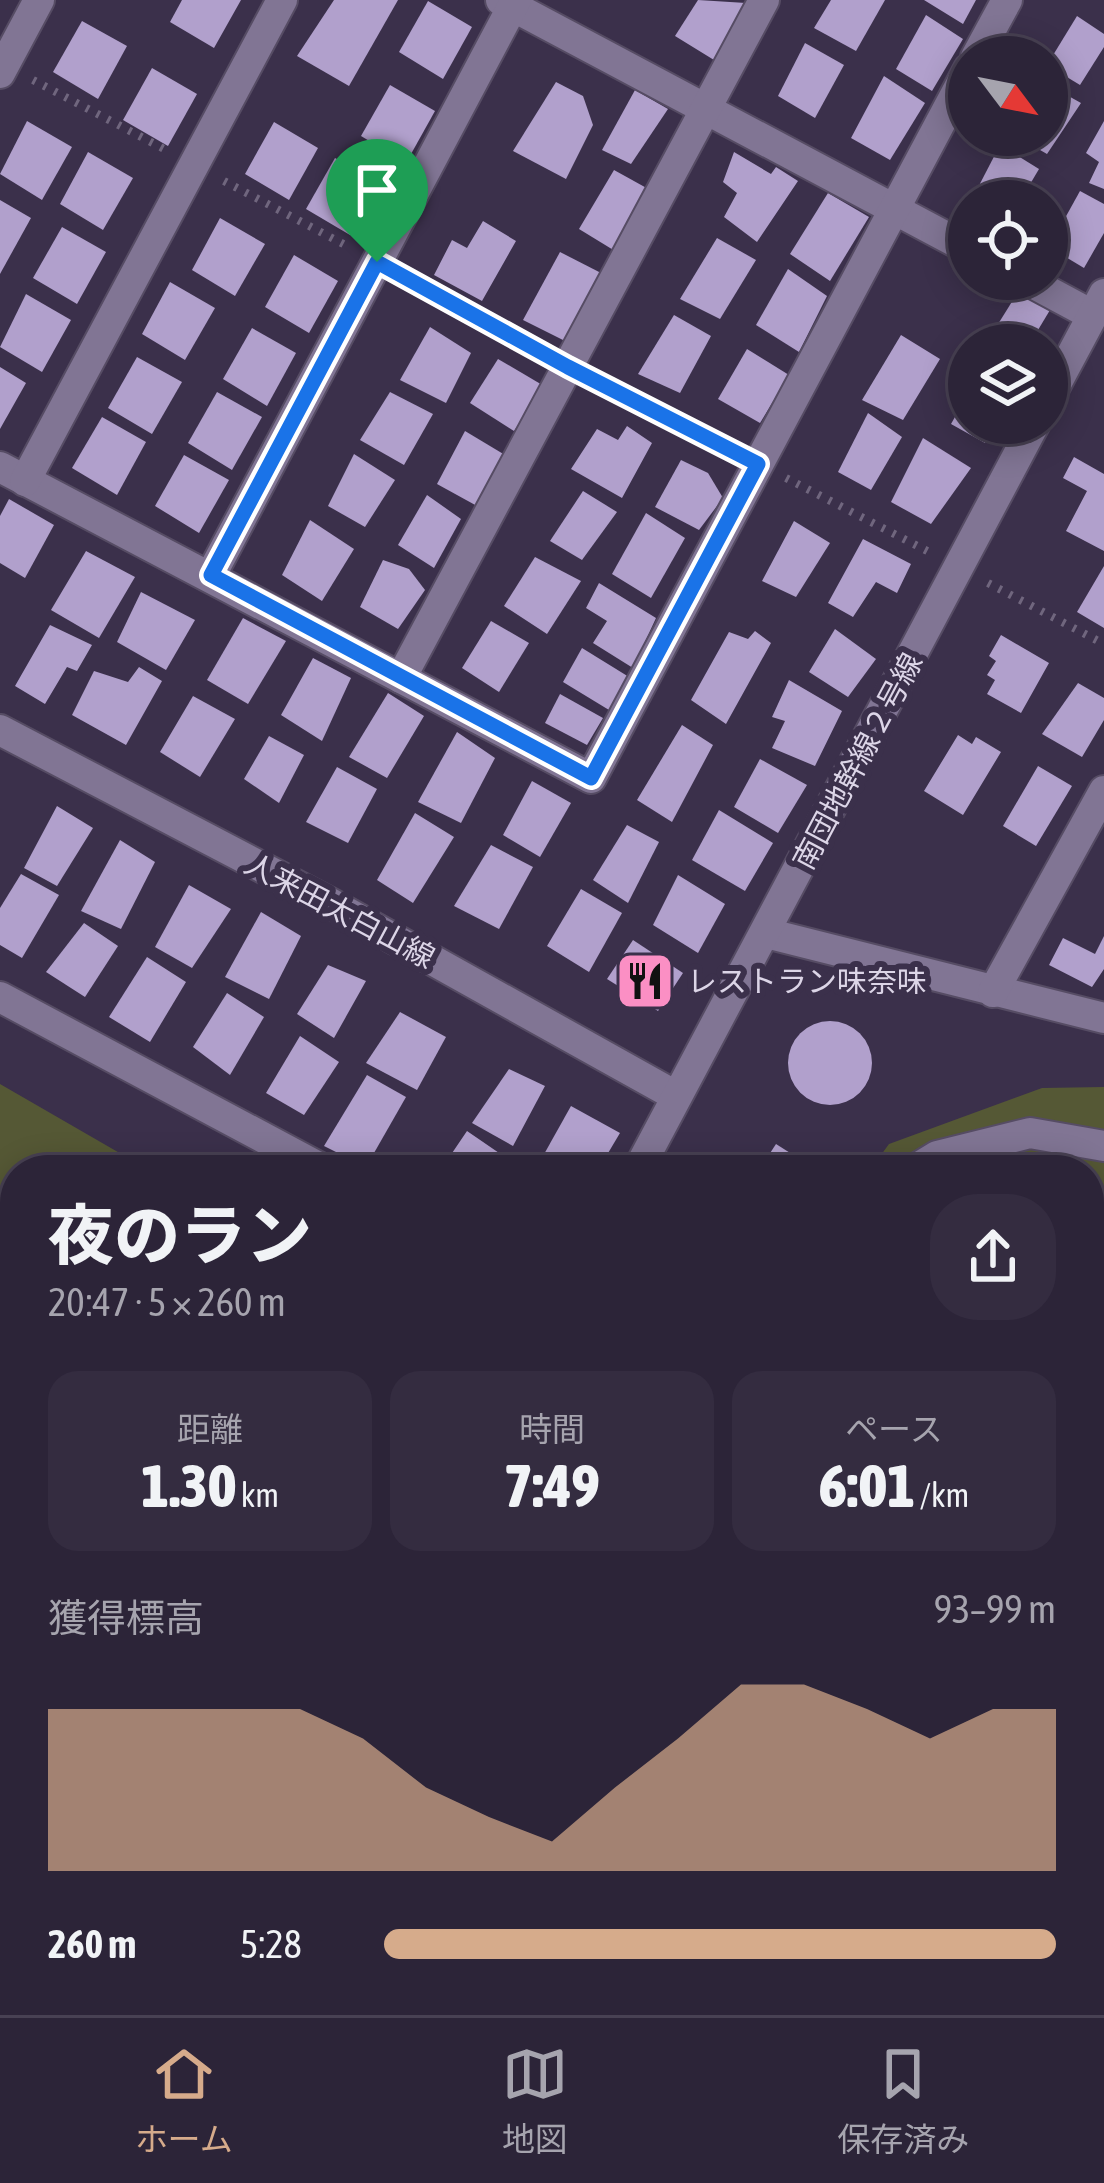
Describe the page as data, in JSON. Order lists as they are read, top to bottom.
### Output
{
  "streets": {
    "street": ["南団地幹線２号線", "人来田太白山線"]
  },
  "crossings": [
    ["南団地幹線２号線", "人来田太白山線"]
  ],
  "places": {
    "restaurant": ["レストラン味奈味"]
  },
  "north": "bottom right",
  "page": {
    "heading": ["夜のラン", "20:47 · 5 × 260 m"],
    "stats": [
      ["距離", "1.30 km"],
      ["時間", "7:49"],
      ["ペース", "6:01 /km"]
    ],
    "chart": ["獲得標高", "93–99 m"],
    "list": [
      {
        "name": "260 m",
        "note": "5:28"
      }
    ],
    "tabs": ["ホーム", "地図", "保存済み"]
  }
}
